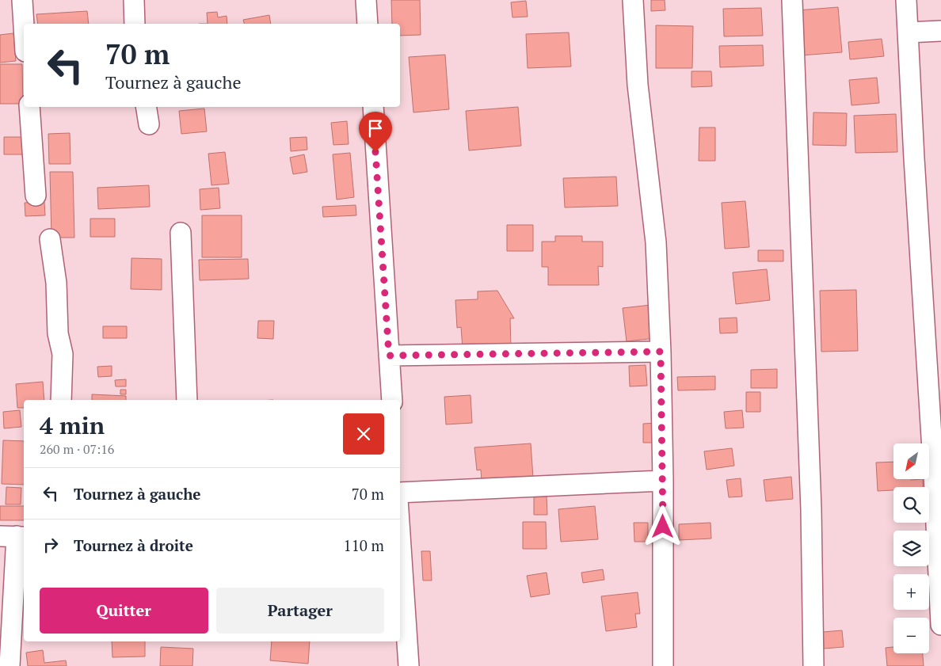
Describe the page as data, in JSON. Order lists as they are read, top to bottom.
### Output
{
  "north": "bottom left",
  "page": {
    "turn": ["70 m", "Tournez à gauche"],
    "heading": ["4 min", "260 m · 07:16"],
    "map_buttons": ["+", "−"],
    "list": [
      {
        "name": "Tournez à gauche",
        "value": "70 m"
      },
      {
        "name": "Tournez à droite",
        "value": "110 m"
      }
    ],
    "buttons": ["Quitter", "Partager"]
  }
}
